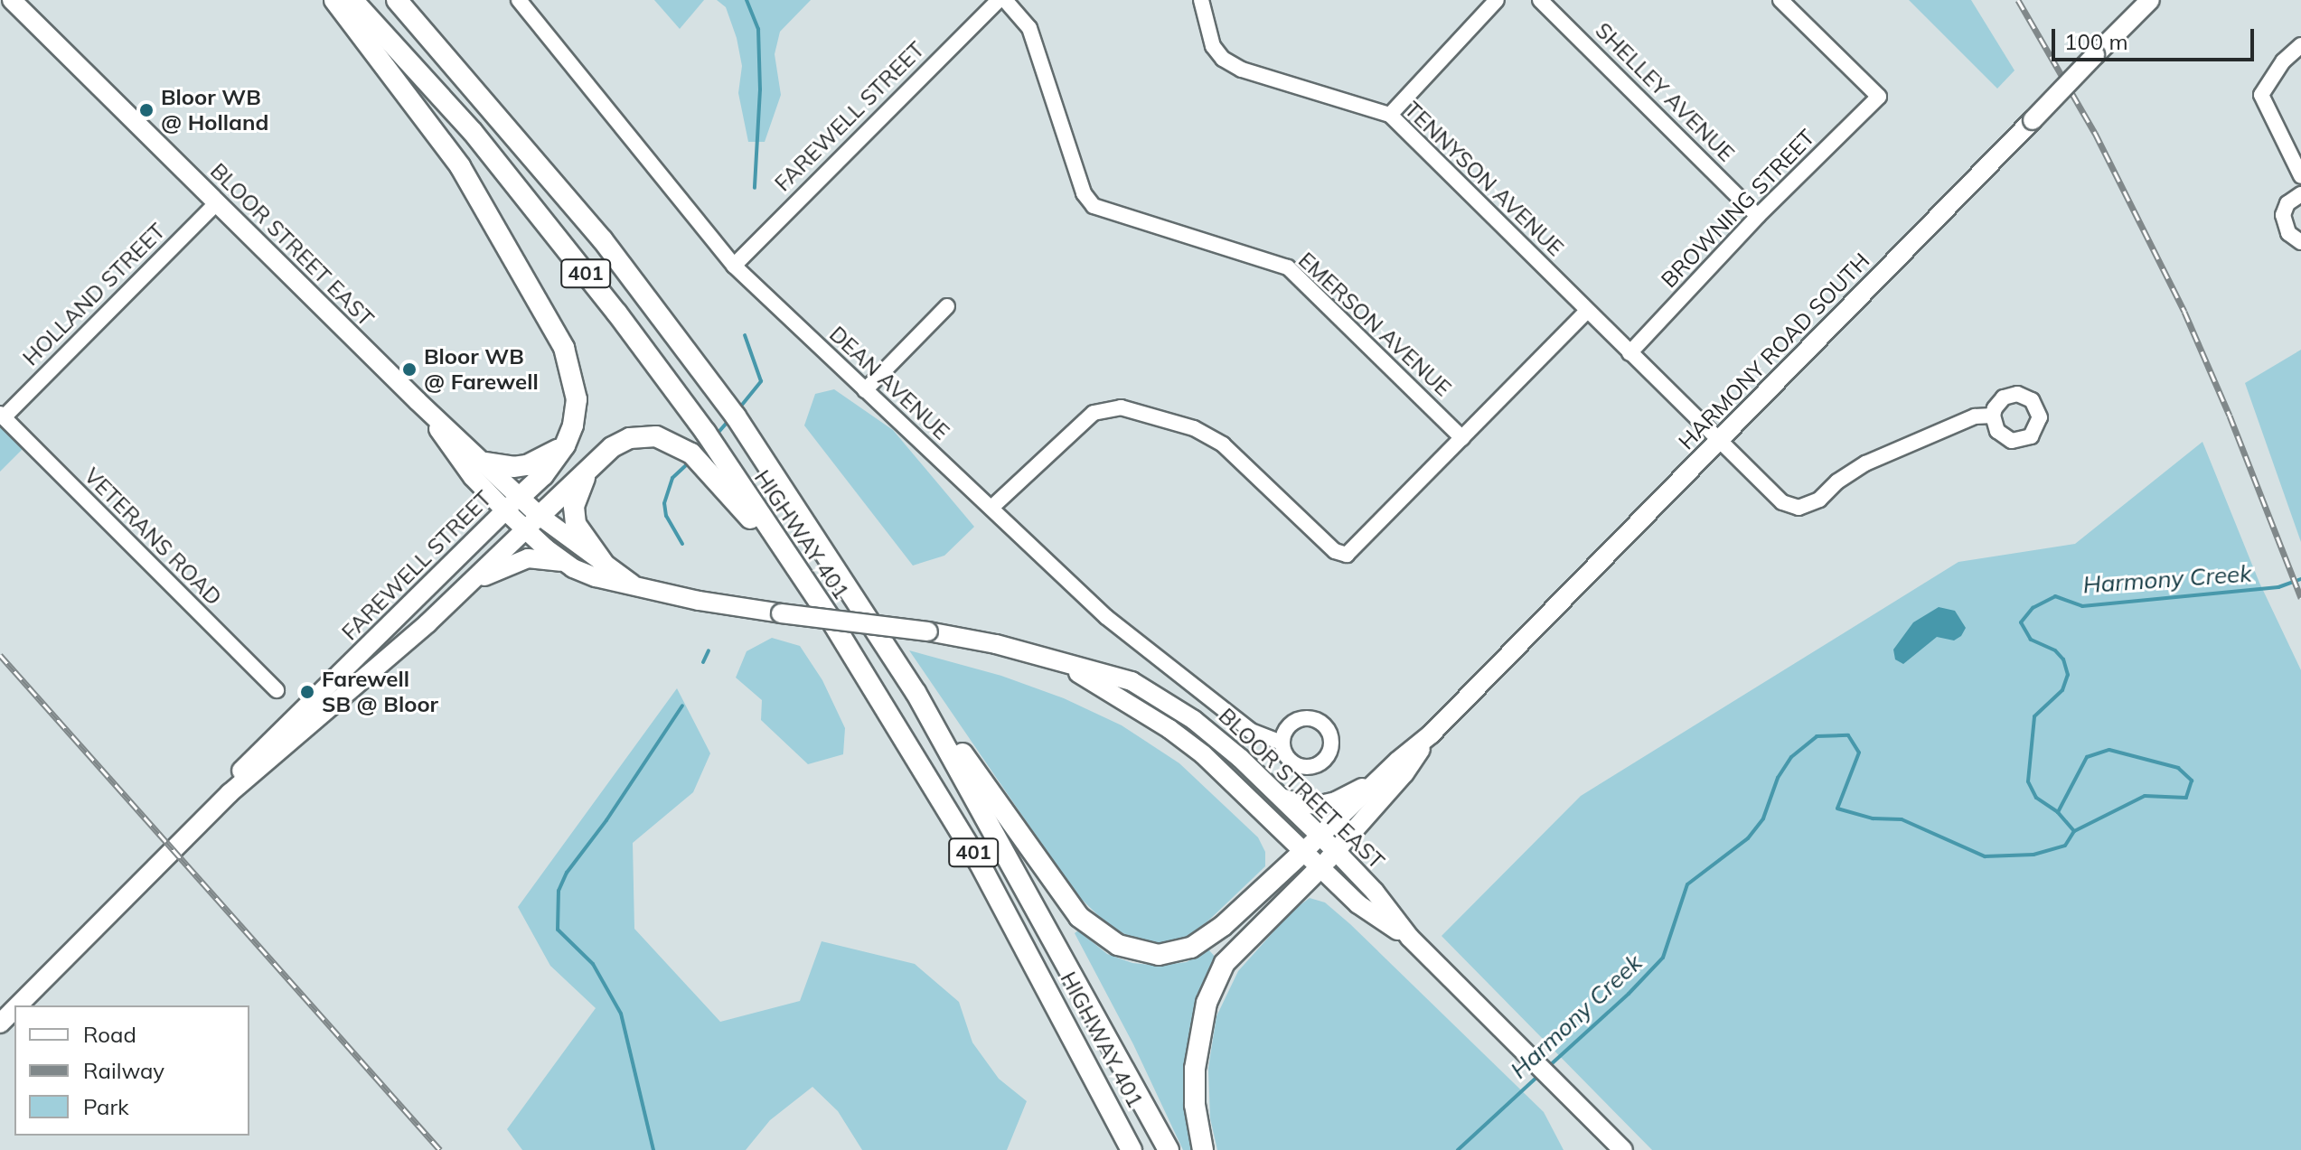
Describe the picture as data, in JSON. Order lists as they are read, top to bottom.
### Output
{
  "streets": {
    "highway": ["401", "HIGHWAY 401"],
    "main road": ["FAREWELL STREET", "BLOOR STREET EAST", "HARMONY ROAD SOUTH"],
    "street": [
      "SHELLEY AVENUE",
      "TENNYSON AVENUE",
      "BROWNING STREET",
      "HOLLAND STREET",
      "EMERSON AVENUE",
      "DEAN AVENUE",
      "VETERANS ROAD"
    ]
  },
  "crossings": [
    ["SHELLEY AVENUE", "BROWNING STREET"],
    ["FAREWELL STREET", "BLOOR STREET EAST"],
    ["FAREWELL STREET", "DEAN AVENUE"],
    ["TENNYSON AVENUE", "BROWNING STREET"],
    ["TENNYSON AVENUE", "HARMONY ROAD SOUTH"],
    ["BLOOR STREET EAST", "HOLLAND STREET"],
    ["BLOOR STREET EAST", "HARMONY ROAD SOUTH"],
    ["HOLLAND STREET", "VETERANS ROAD"]
  ],
  "water": ["Harmony Creek"],
  "places": ["Bloor WB @ Holland", "Bloor WB @ Farewell", "Farewell SB @ Bloor"],
  "legend": ["Road", "Railway", "Park"],
  "scale_bar": "100 m"
}
